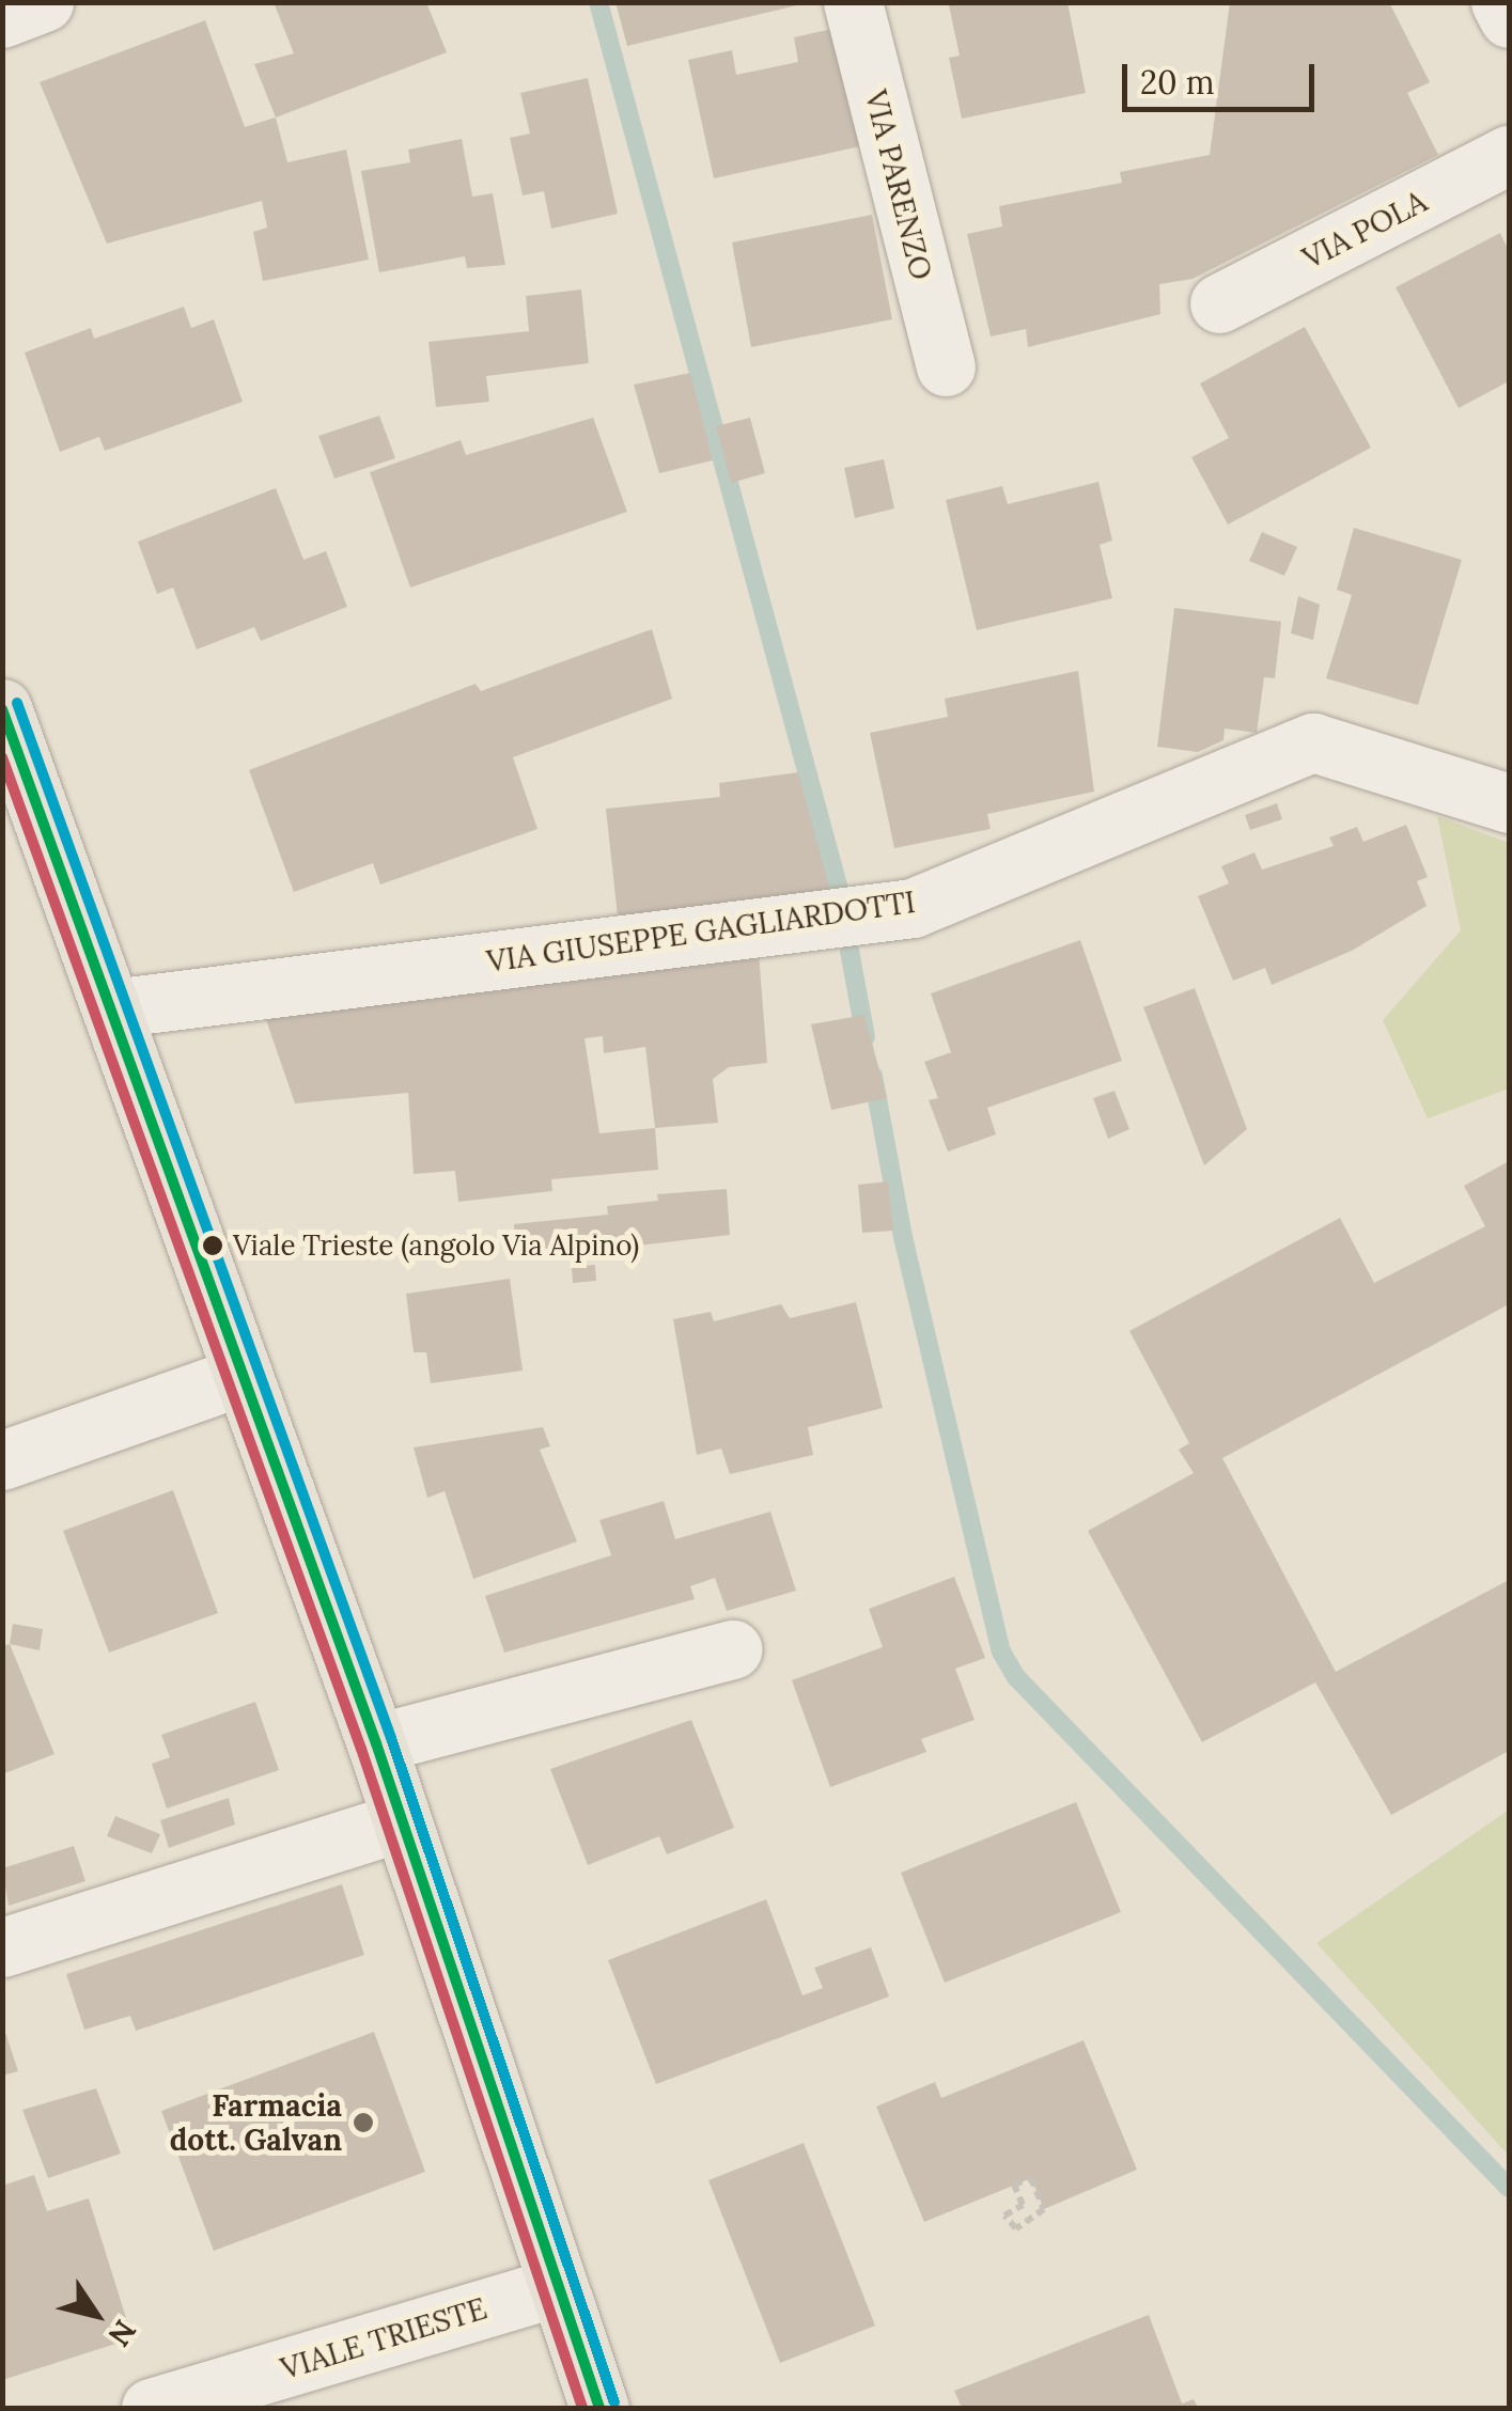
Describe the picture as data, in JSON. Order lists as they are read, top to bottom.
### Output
{
  "streets": {
    "street": [
      "VIA PARENZO",
      "VIA POLA",
      "VIA GIUSEPPE GAGLIARDOTTI",
      "VIALE TRIESTE"
    ]
  },
  "places": ["Viale Trieste (angolo Via Alpino)", "Farmacia dott. Galvan"],
  "scale_bar": "20 m",
  "north": "bottom right"
}
